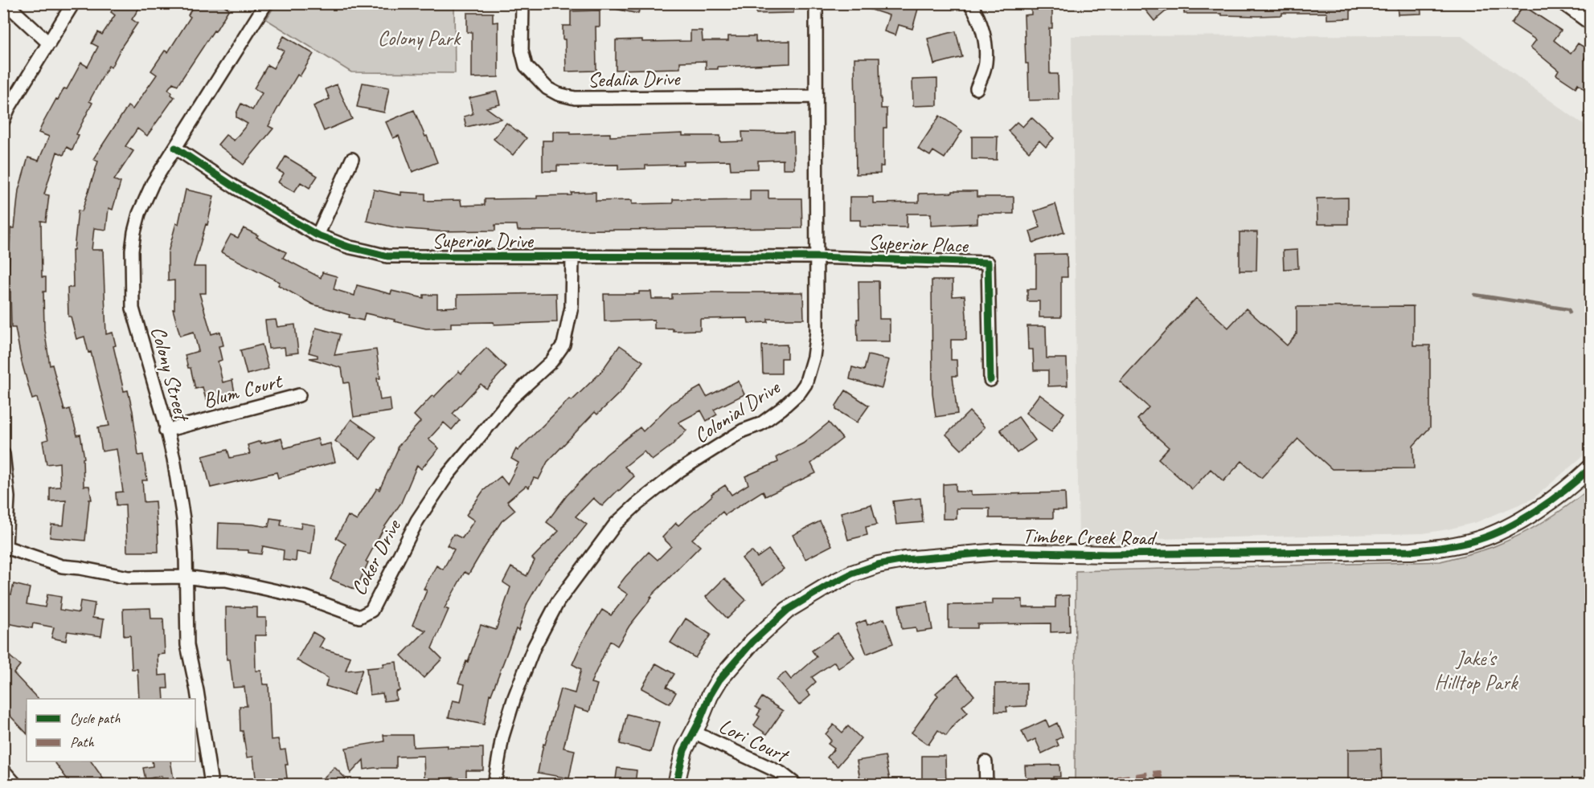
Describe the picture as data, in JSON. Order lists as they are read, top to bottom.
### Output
{
  "streets": {
    "street": [
      "Sedalia Drive",
      "Superior Drive",
      "Superior Place",
      "Colony Street",
      "Blum Court",
      "Colonial Drive",
      "Timber Creek Road",
      "Coker Drive",
      "Lori Court"
    ]
  },
  "crossings": [
    ["Sedalia Drive", "Colonial Drive"],
    ["Superior Drive", "Superior Place"],
    ["Superior Drive", "Colony Street"],
    ["Superior Drive", "Colonial Drive"],
    ["Superior Drive", "Coker Drive"],
    ["Superior Place", "Colonial Drive"],
    ["Colony Street", "Blum Court"],
    ["Colony Street", "Coker Drive"],
    ["Timber Creek Road", "Lori Court"]
  ],
  "parks": ["Colony Park", "Jake's Hilltop Park"],
  "legend": ["Cycle path", "Path"]
}
